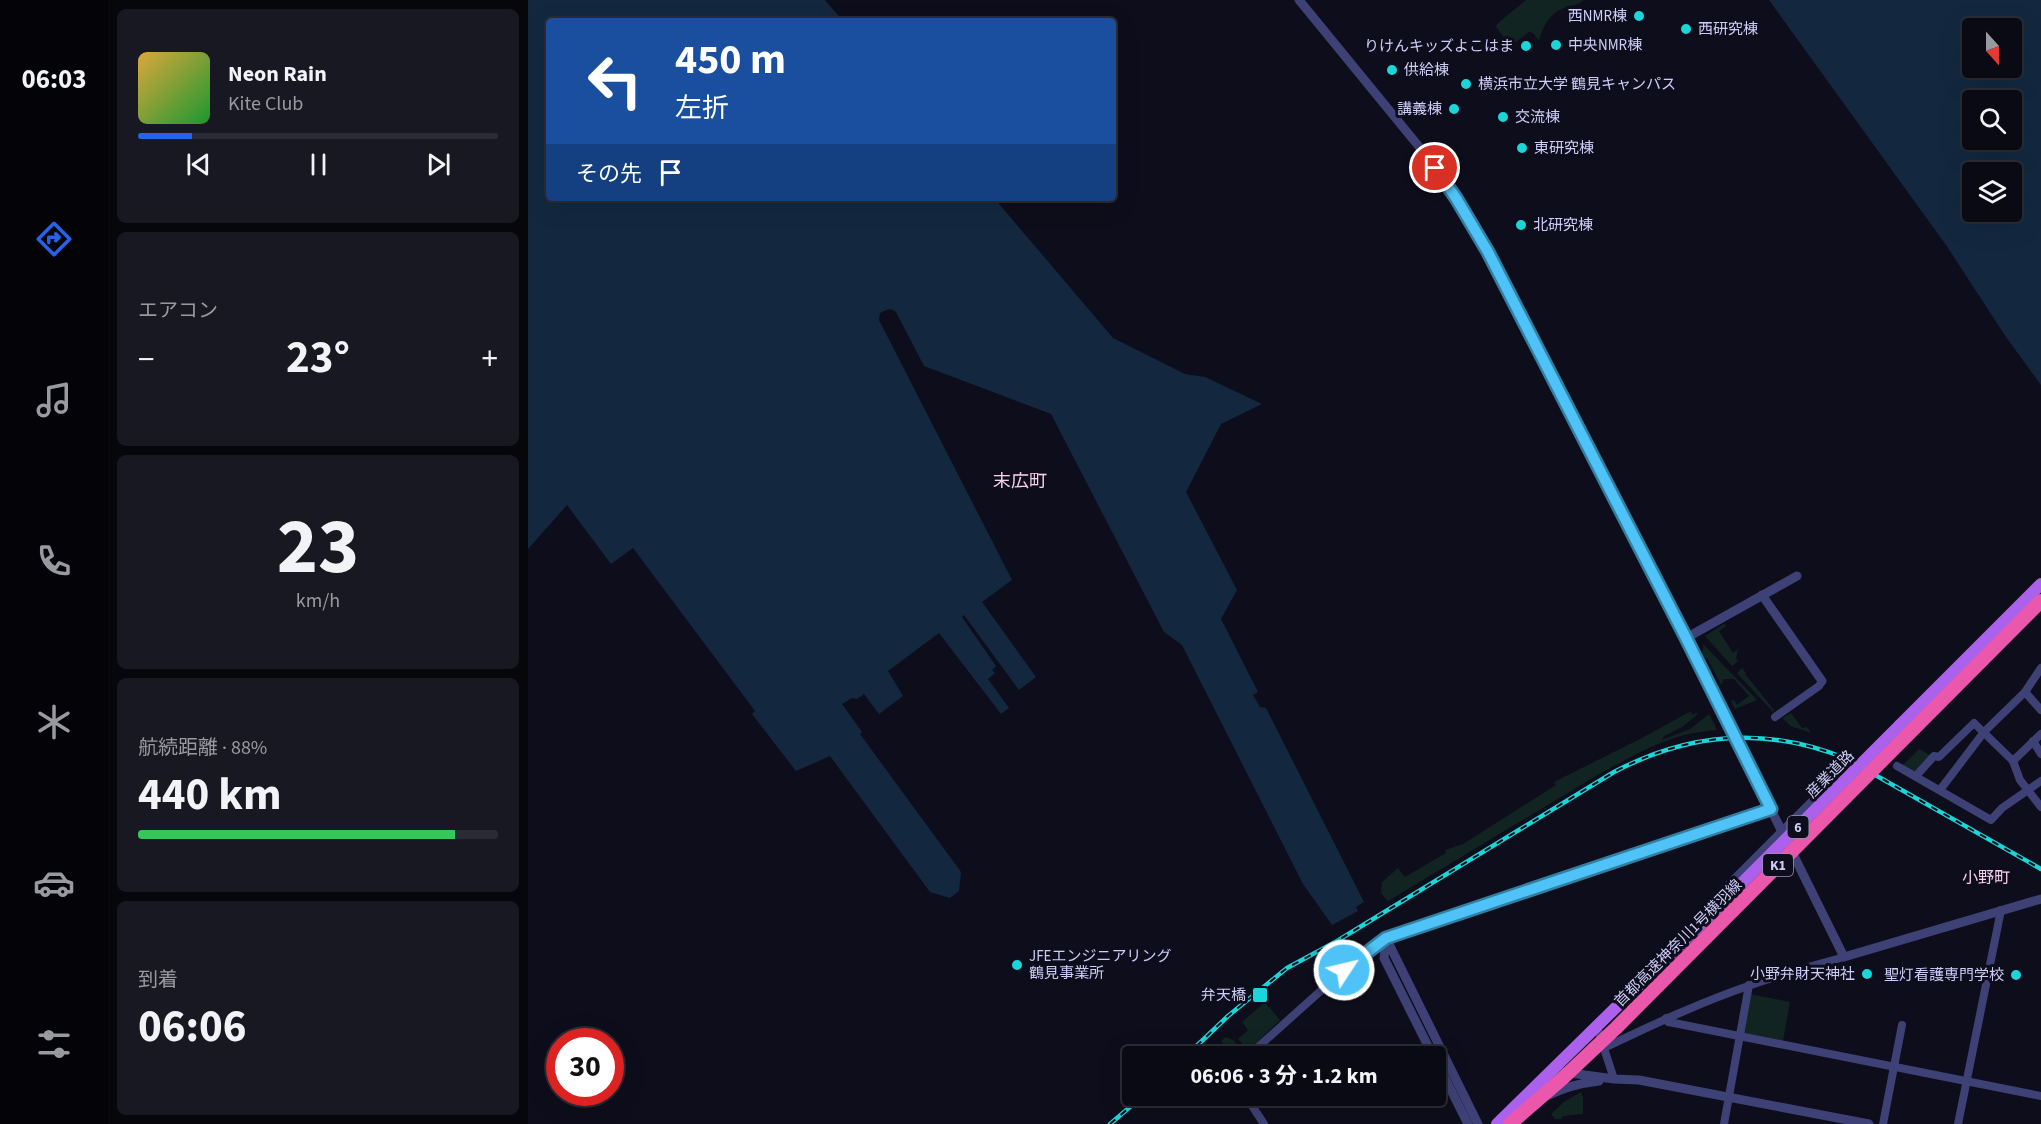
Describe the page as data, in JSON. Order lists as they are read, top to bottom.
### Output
{
  "streets": {
    "highway": ["K1", "首都高速神奈川1号横羽線"],
    "main road": ["産業道路", "6"]
  },
  "crossings": [
    ["産業道路", "首都高速神奈川1号横羽線"]
  ],
  "districts": ["末広町", "小野町"],
  "places": {
    "other": [
      "西NMR棟",
      "西研究棟",
      "中央NMR棟",
      "りけんキッズよこはま",
      "供給棟",
      "横浜市立大学 鶴見キャンパス",
      "講義棟",
      "交流棟",
      "東研究棟",
      "北研究棟",
      "JFEエンジニアリング 鶴見事業所",
      "小野弁財天神社",
      "聖灯看護専門学校"
    ],
    "transit": ["弁天橋"]
  },
  "north": "bottom",
  "page": {
    "tabs": "06:03",
    "turn": ["450 m", "左折"],
    "song": ["Neon Rain", "Kite Club"],
    "then": "その先",
    "tile": [
      "エアコン",
      ["23", "km/h"],
      ["航続距離 · 88%", "440 km"],
      ["到着", "06:06"]
    ],
    "heat": ["−", "23°", "+"],
    "limit": "30",
    "trip": "06:06 · 3 分 · 1.2 km"
  }
}
